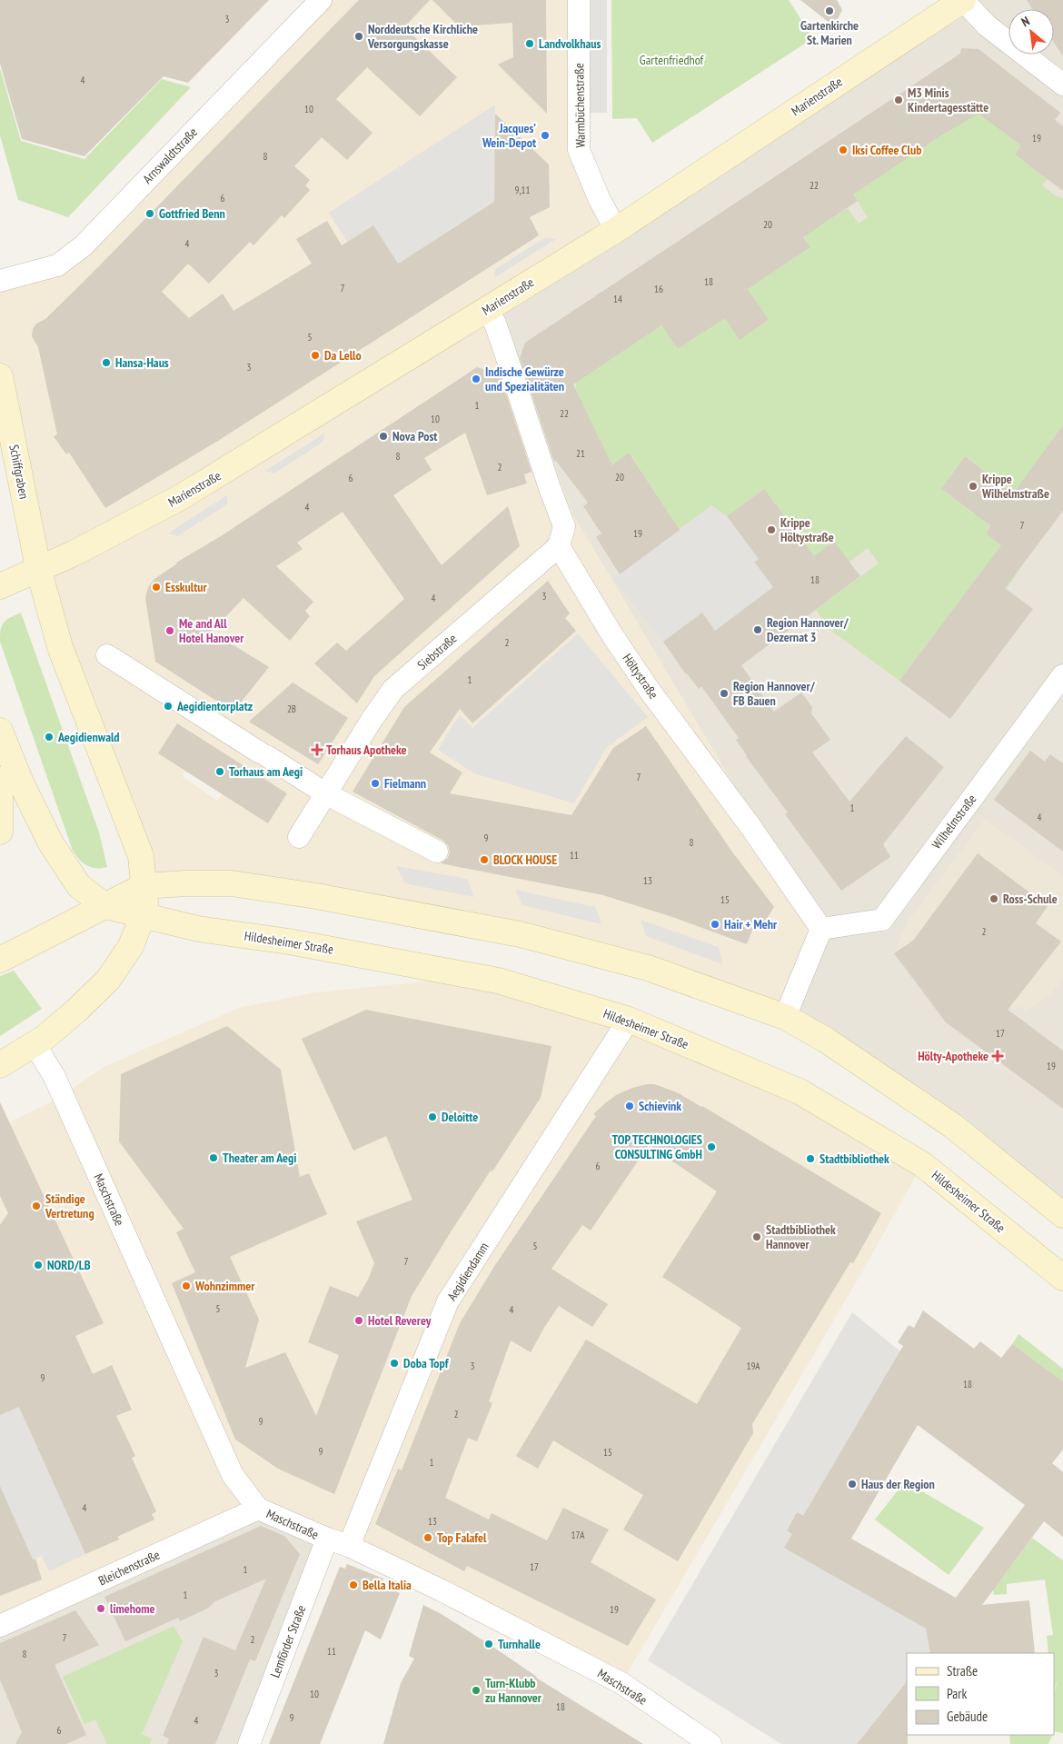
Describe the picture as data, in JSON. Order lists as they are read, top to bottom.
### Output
{
  "streets": {
    "main road": ["Marienstraße", "Schiffgraben", "Hildesheimer Straße"],
    "street": [
      "Warmbüchenstraße",
      "Arnswaldtstraße",
      "Siebstraße",
      "Höltystraße",
      "Wilhelmstraße",
      "Maschstraße",
      "Aegidiendamm",
      "Bleichenstraße",
      "Lemförder Straße"
    ]
  },
  "crossings": [
    ["Marienstraße", "Warmbüchenstraße"],
    ["Marienstraße", "Schiffgraben"],
    ["Siebstraße", "Höltystraße"],
    ["Höltystraße", "Wilhelmstraße"],
    ["Hildesheimer Straße", "Aegidiendamm"],
    ["Maschstraße", "Aegidiendamm"],
    ["Maschstraße", "Bleichenstraße"],
    ["Maschstraße", "Lemförder Straße"]
  ],
  "parks": ["Gartenfriedhof"],
  "places": {
    "other": [
      "Gartenkirche St. Marien",
      "Norddeutsche Kirchliche Versorgungskasse",
      "Landvolkhaus",
      "M3 Minis Kindertagesstätte",
      "Jacques’ Wein-Depot",
      "Iksi Coffee Club",
      "Gottfried Benn",
      "Da Lello",
      "Hansa-Haus",
      "Indische Gewürze und Spezialitäten",
      "Nova Post",
      "Krippe Wilhelmstraße",
      "Krippe Höltystraße",
      "Esskultur",
      "Region Hannover/ Dezernat 3",
      "Me and All Hotel Hanover",
      "Region Hannover/ FB Bauen",
      "Aegidientorplatz",
      "Aegidienwald",
      "Torhaus am Aegi",
      "Fielmann",
      "BLOCK HOUSE",
      "Ross-Schule",
      "Hair + Mehr",
      "Schievink",
      "Deloitte",
      "TOP TECHNOLOGIES CONSULTING GmbH",
      "Theater am Aegi",
      "Stadtbibliothek",
      "Ständige Vertretung",
      "Stadtbibliothek Hannover",
      "NORD/LB",
      "Wohnzimmer",
      "Hotel Reverey",
      "Doba Topf",
      "Haus der Region",
      "Top Falafel",
      "Bella Italia",
      "limehome",
      "Turnhalle",
      "Turn-Klubb zu Hannover"
    ],
    "health": ["Torhaus Apotheke", "Hölty-Apotheke"]
  },
  "house_numbers": [
    "3",
    "4",
    "10",
    "19",
    "8",
    "22",
    "9,11",
    "6",
    "20",
    "4",
    "18",
    "7",
    "16",
    "14",
    "5",
    "3",
    "1",
    "22",
    "10",
    "21",
    "8",
    "2",
    "20",
    "6",
    "4",
    "7",
    "19",
    "18",
    "3",
    "4",
    "2",
    "1",
    "2B",
    "7",
    "1",
    "4",
    "9",
    "8",
    "11",
    "13",
    "15",
    "2",
    "17",
    "19",
    "6",
    "5",
    "7",
    "5",
    "4",
    "3",
    "19A",
    "9",
    "18",
    "2",
    "9",
    "9",
    "15",
    "1",
    "4",
    "13",
    "17A",
    "17",
    "1",
    "1",
    "19",
    "7",
    "2",
    "11",
    "8",
    "3",
    "10",
    "18",
    "9",
    "4",
    "6"
  ],
  "legend": ["Straße", "Park", "Gebäude"],
  "north": "top left"
}
